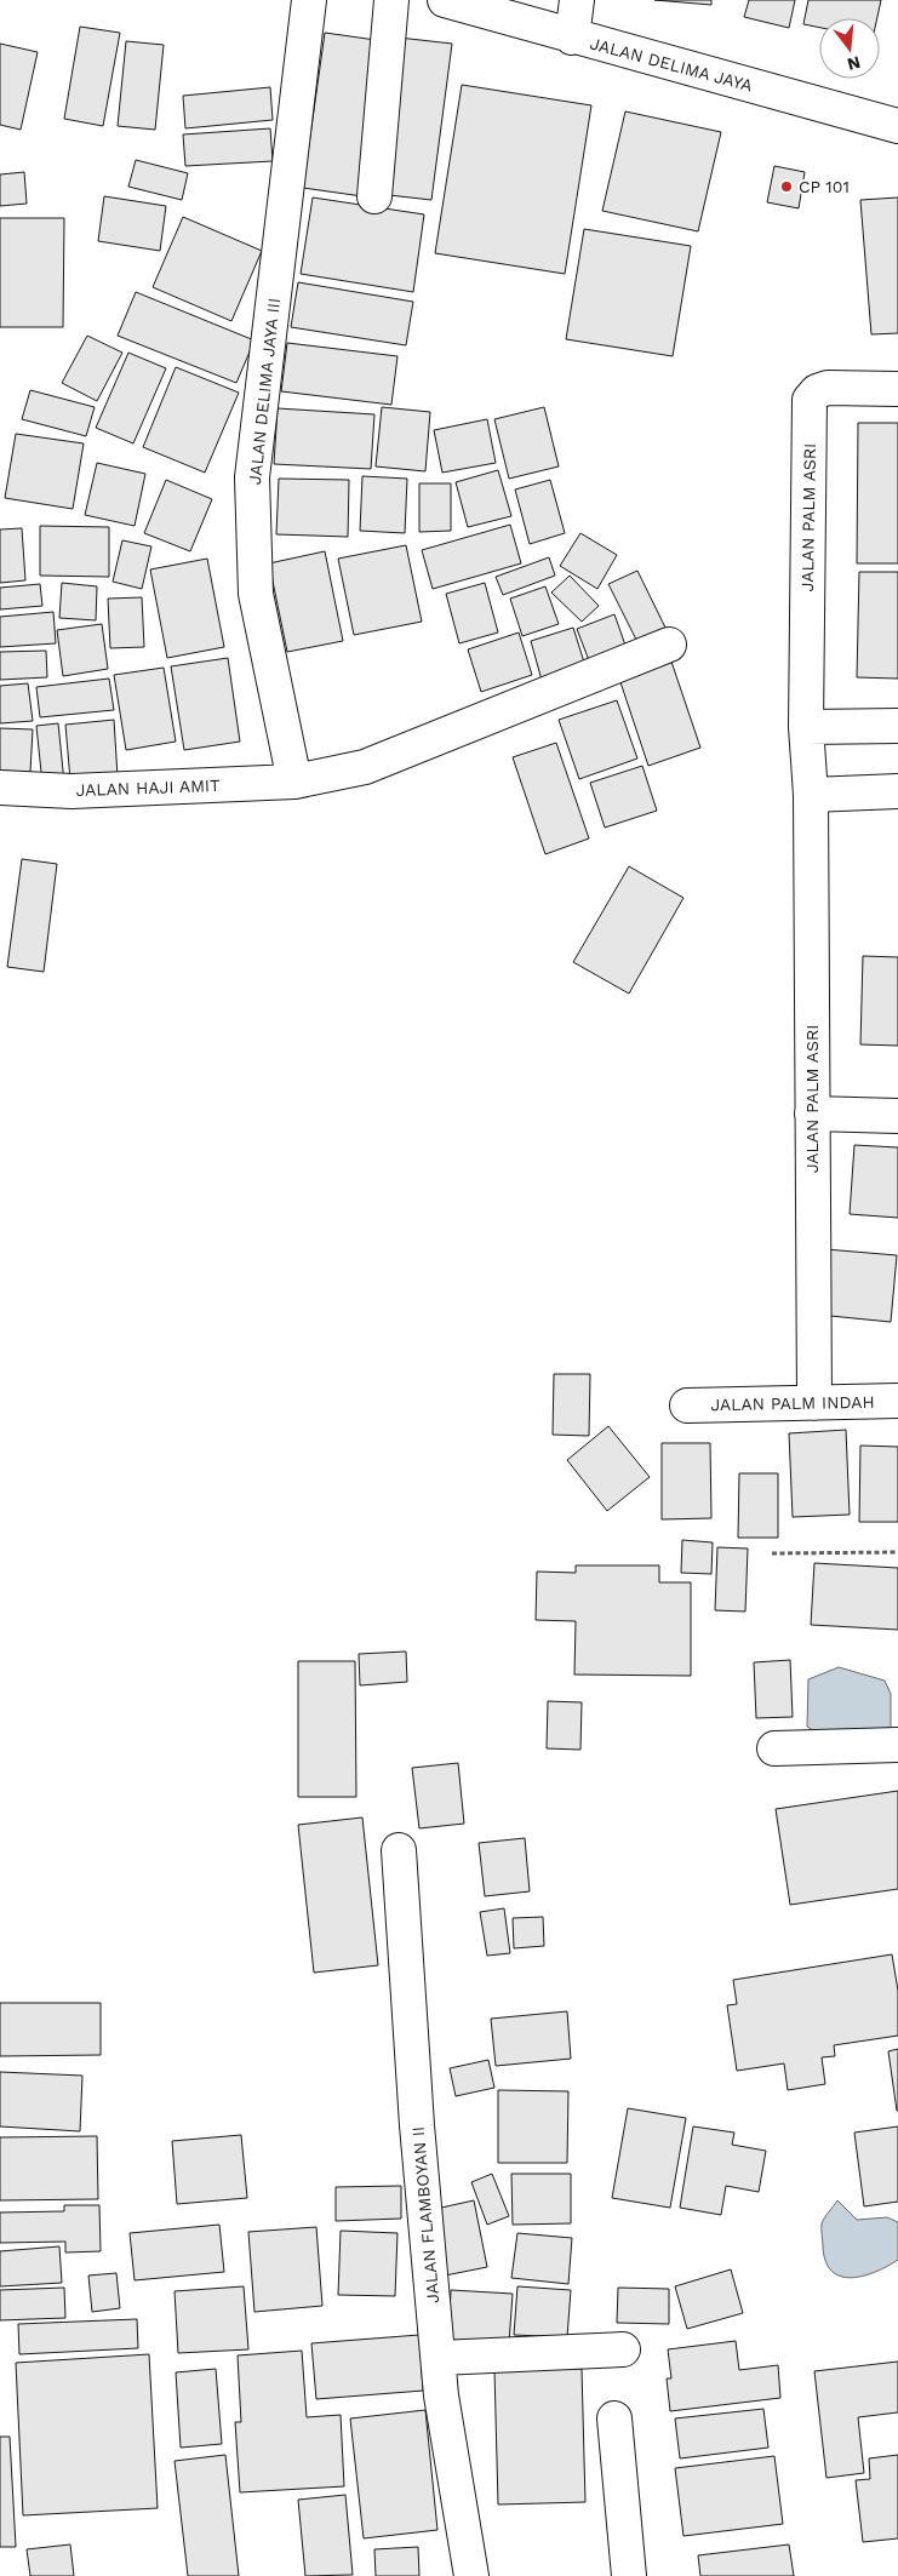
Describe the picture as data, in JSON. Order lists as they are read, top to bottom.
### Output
{
  "streets": {
    "street": [
      "JALAN DELIMA JAYA",
      "JALAN DELIMA JAYA III",
      "JALAN PALM ASRI",
      "JALAN HAJI AMIT",
      "JALAN PALM INDAH",
      "JALAN FLAMBOYAN II"
    ]
  },
  "crossings": [
    ["JALAN DELIMA JAYA III", "JALAN HAJI AMIT"],
    ["JALAN PALM ASRI", "JALAN PALM INDAH"]
  ],
  "places": ["CP 101"],
  "north": "bottom"
}
